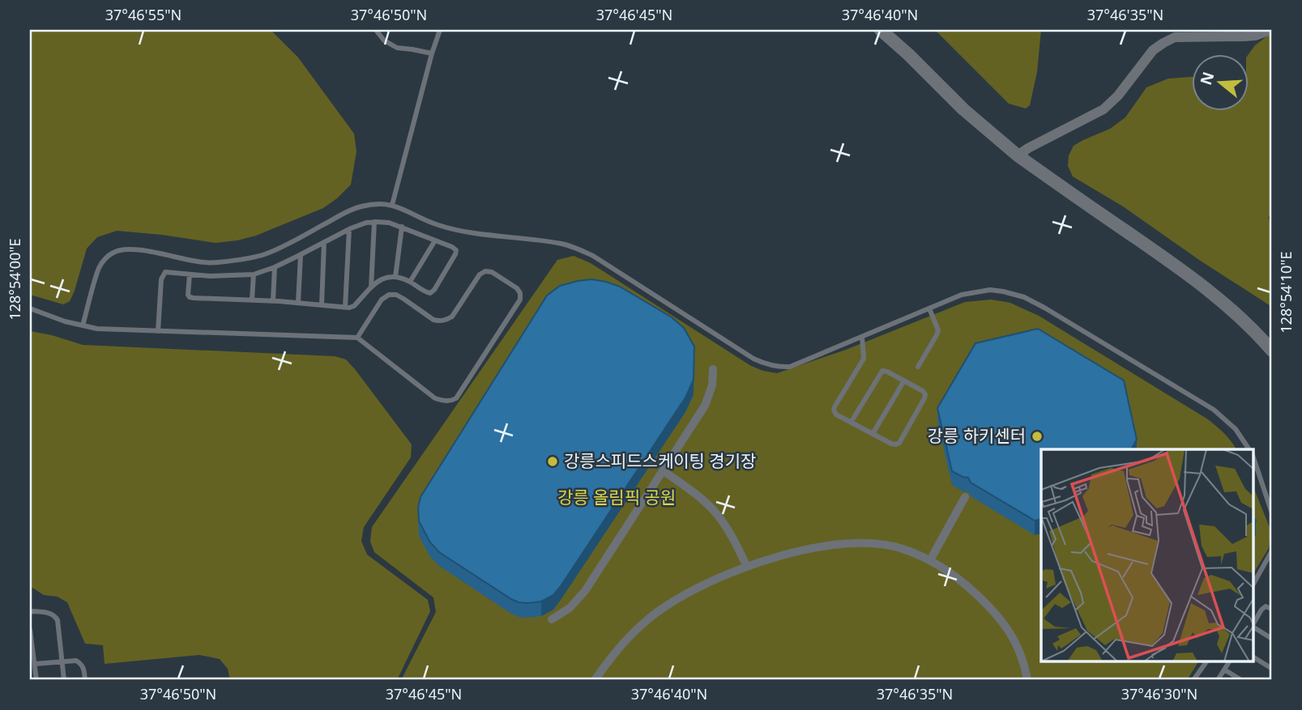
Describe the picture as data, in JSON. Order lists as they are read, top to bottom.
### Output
{
  "parks": ["강릉 올림픽 공원"],
  "places": ["강릉 하키센터", "강릉스피드스케이팅 경기장"],
  "north": "left",
  "coordinates": [
    "37°46'55\"N",
    "37°46'50\"N",
    "37°46'45\"N",
    "37°46'40\"N",
    "37°46'35\"N",
    "128°54'00\"E",
    "128°54'10\"E",
    "37°46'30\"N"
  ]
}
